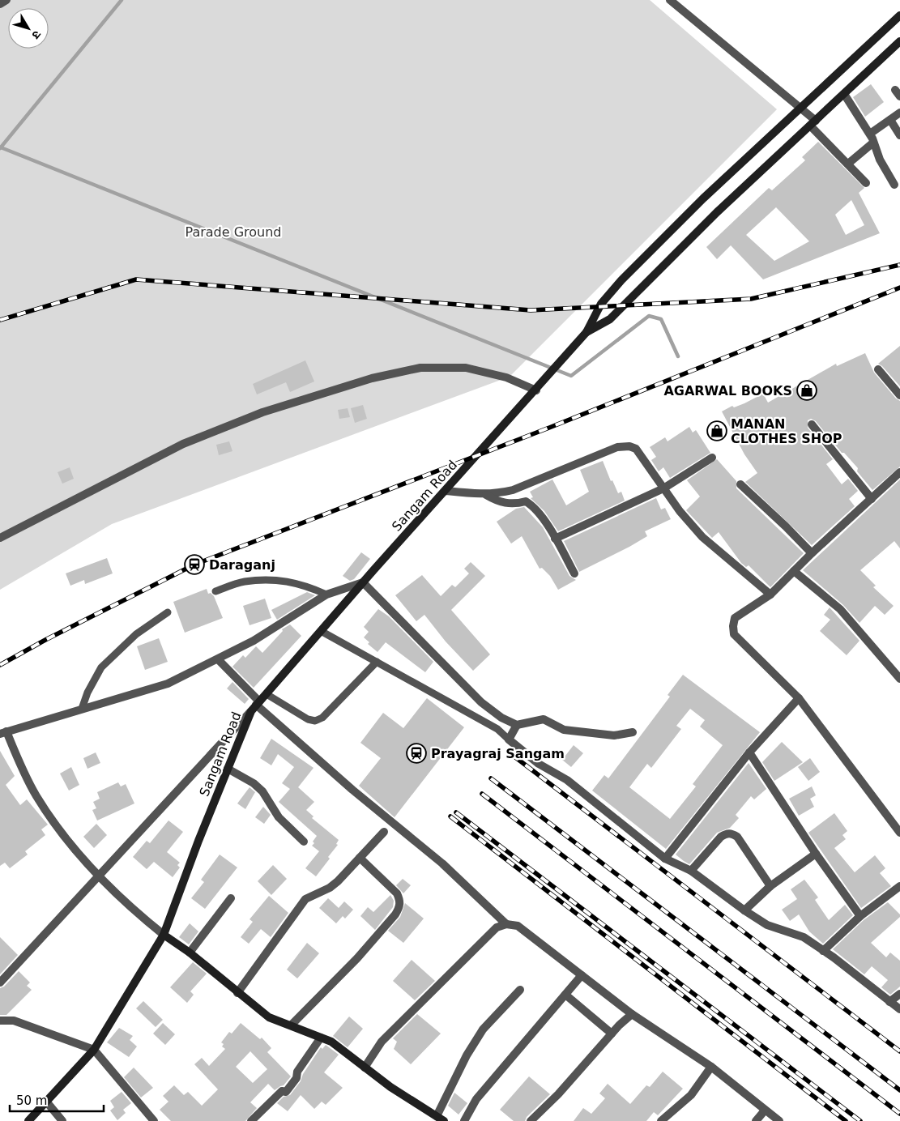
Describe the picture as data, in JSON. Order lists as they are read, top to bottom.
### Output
{
  "streets": {
    "main road": ["Sangam Road"]
  },
  "parks": ["Parade Ground"],
  "places": {
    "shop": ["AGARWAL BOOKS", "MANAN CLOTHES SHOP"],
    "station": ["Daraganj", "Prayagraj Sangam"]
  },
  "scale_bar": "50 m",
  "north": "bottom right"
}
